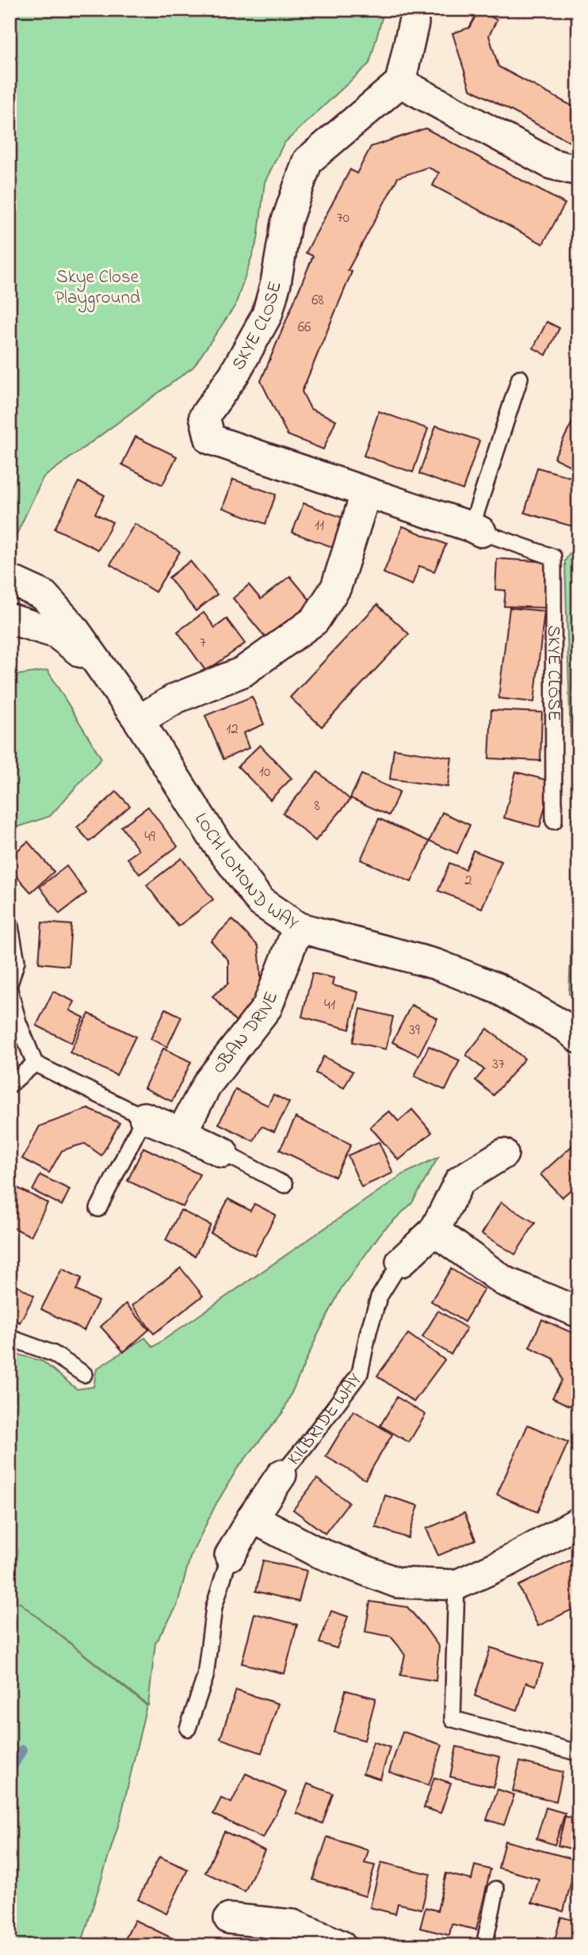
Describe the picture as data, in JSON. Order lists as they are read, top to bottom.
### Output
{
  "streets": {
    "street": [
      "SKYE CLOSE",
      "LOCH LOMOND WAY",
      "OBAN DRIVE",
      "KILBRIDE WAY"
    ]
  },
  "crossings": [
    ["LOCH LOMOND WAY", "OBAN DRIVE"]
  ],
  "parks": ["Skye Close Playground"],
  "house_numbers": [
    "70",
    "68",
    "66",
    "11",
    "7",
    "12",
    "10",
    "8",
    "49",
    "2",
    "41",
    "39",
    "37"
  ]
}
